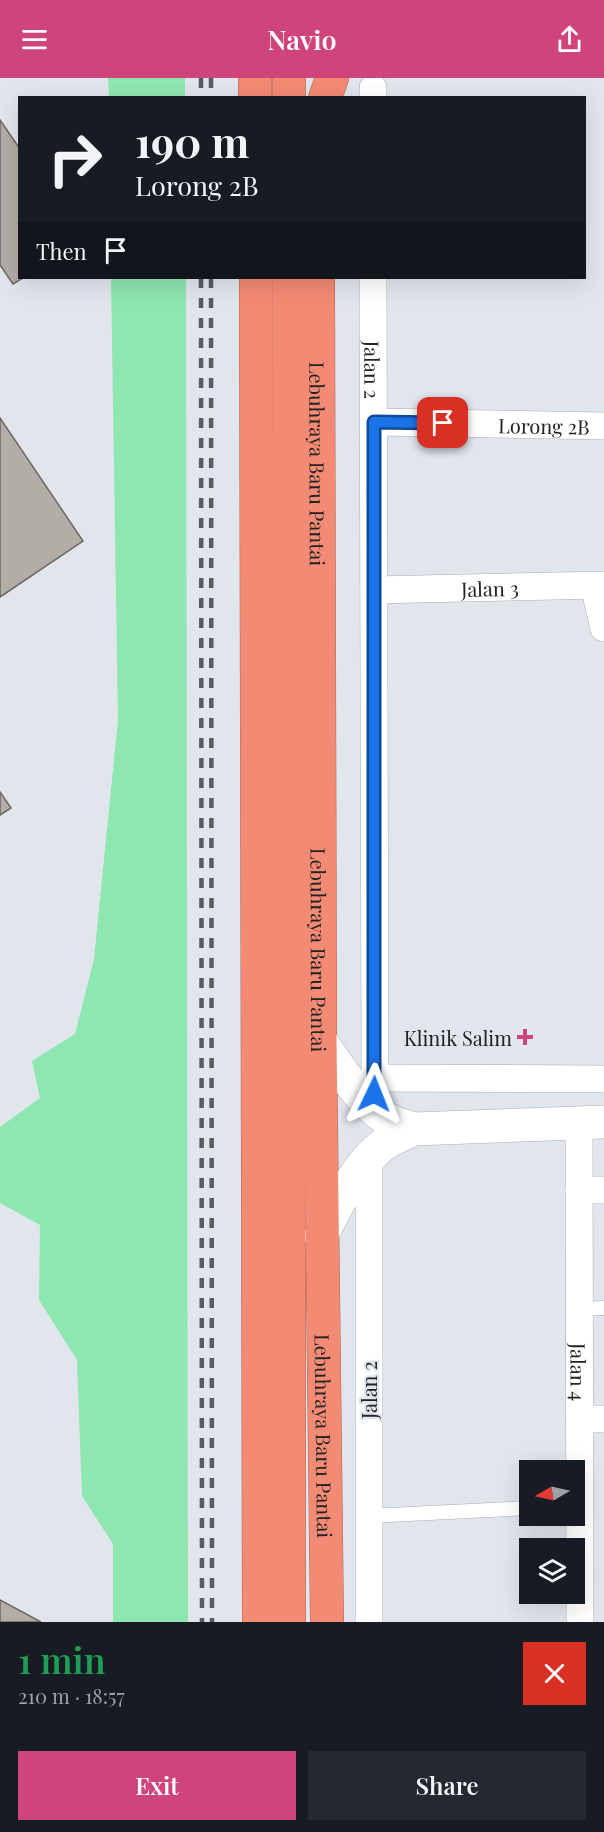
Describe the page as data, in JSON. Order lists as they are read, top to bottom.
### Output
{
  "streets": {
    "highway": ["Lebuhraya Baru Pantai"],
    "street": [
      "Jalan 2",
      "Lorong 2B",
      "Jalan 3",
      "Jalan 4"
    ]
  },
  "crossings": [
    ["Jalan 2", "Lorong 2B"],
    ["Jalan 2", "Jalan 3"]
  ],
  "places": {
    "health": ["Klinik Salim"]
  },
  "north": "left",
  "page": {
    "header": "Navio",
    "turn": ["190 m", "Lorong 2B"],
    "then": "Then",
    "heading": ["1 min", "210 m · 18:57"],
    "buttons": ["Exit", "Share"]
  }
}
